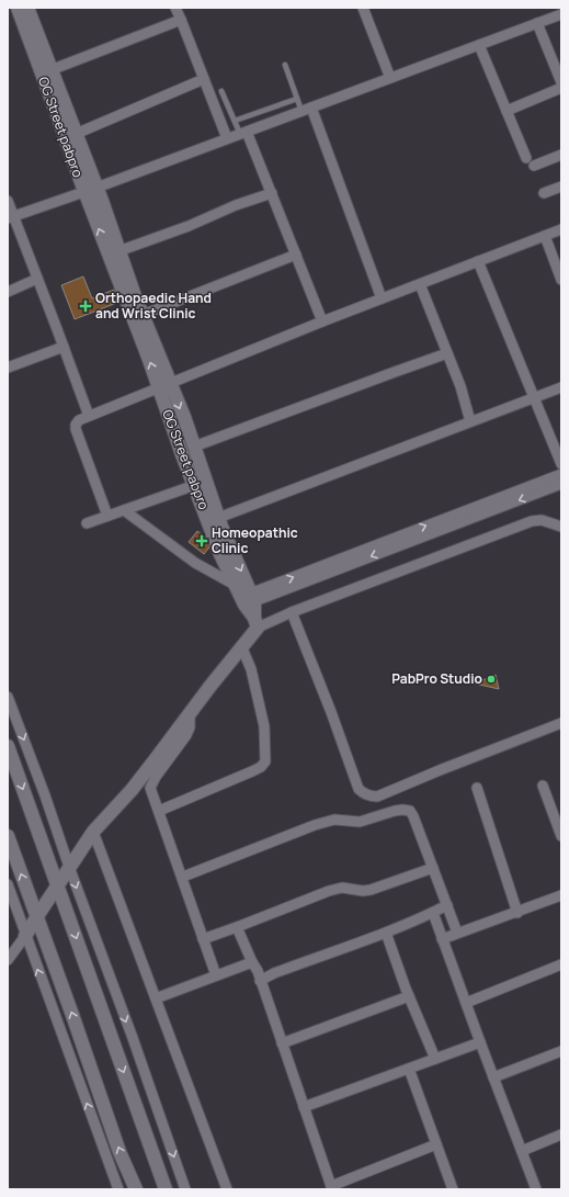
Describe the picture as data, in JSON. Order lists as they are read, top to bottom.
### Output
{
  "streets": {
    "street": ["OG Street pabpro"]
  },
  "places": {
    "health": ["Orthopaedic Hand and Wrist Clinic", "Homeopathic Clinic"],
    "other": ["PabPro Studio"]
  }
}
